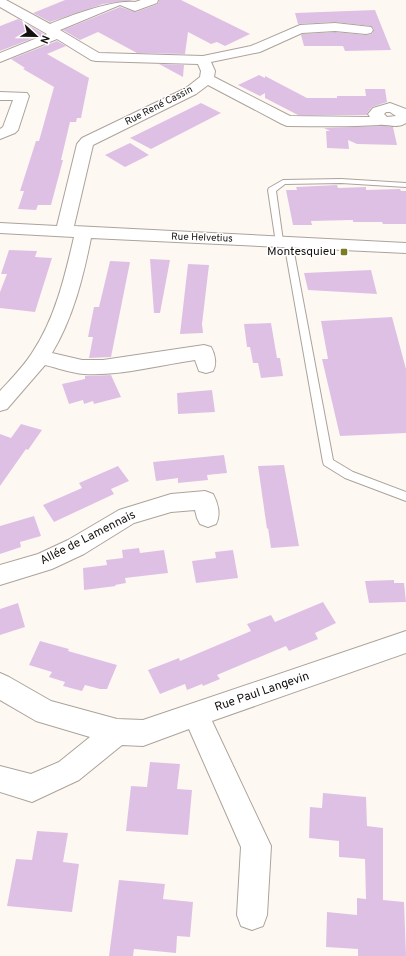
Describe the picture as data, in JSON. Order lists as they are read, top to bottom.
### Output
{
  "streets": {
    "street": [
      "Rue René Cassin",
      "Rue Helvetius",
      "Allée de Lamennais",
      "Rue Paul Langevin"
    ]
  },
  "crossings": [
    ["Rue René Cassin", "Rue Helvetius"]
  ],
  "places": {
    "transit": ["Montesquieu"]
  },
  "north": "right"
}
